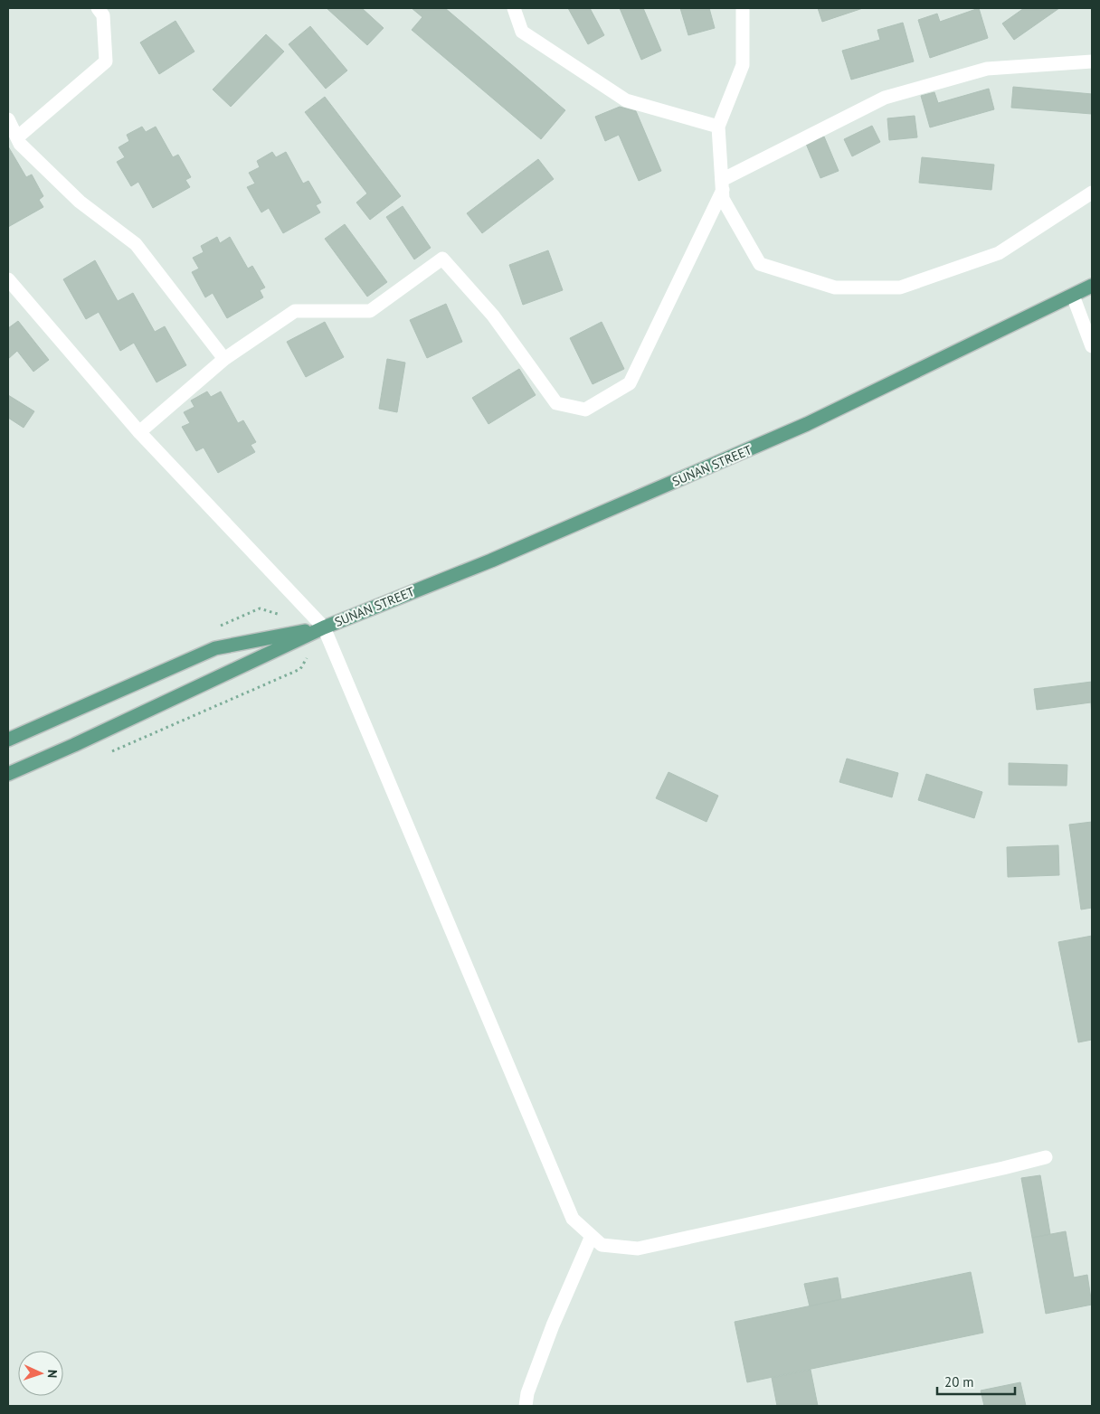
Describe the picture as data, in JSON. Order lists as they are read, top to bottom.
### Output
{
  "streets": {
    "main road": ["SUNAN STREET"]
  },
  "scale_bar": "20 m",
  "north": "right"
}
